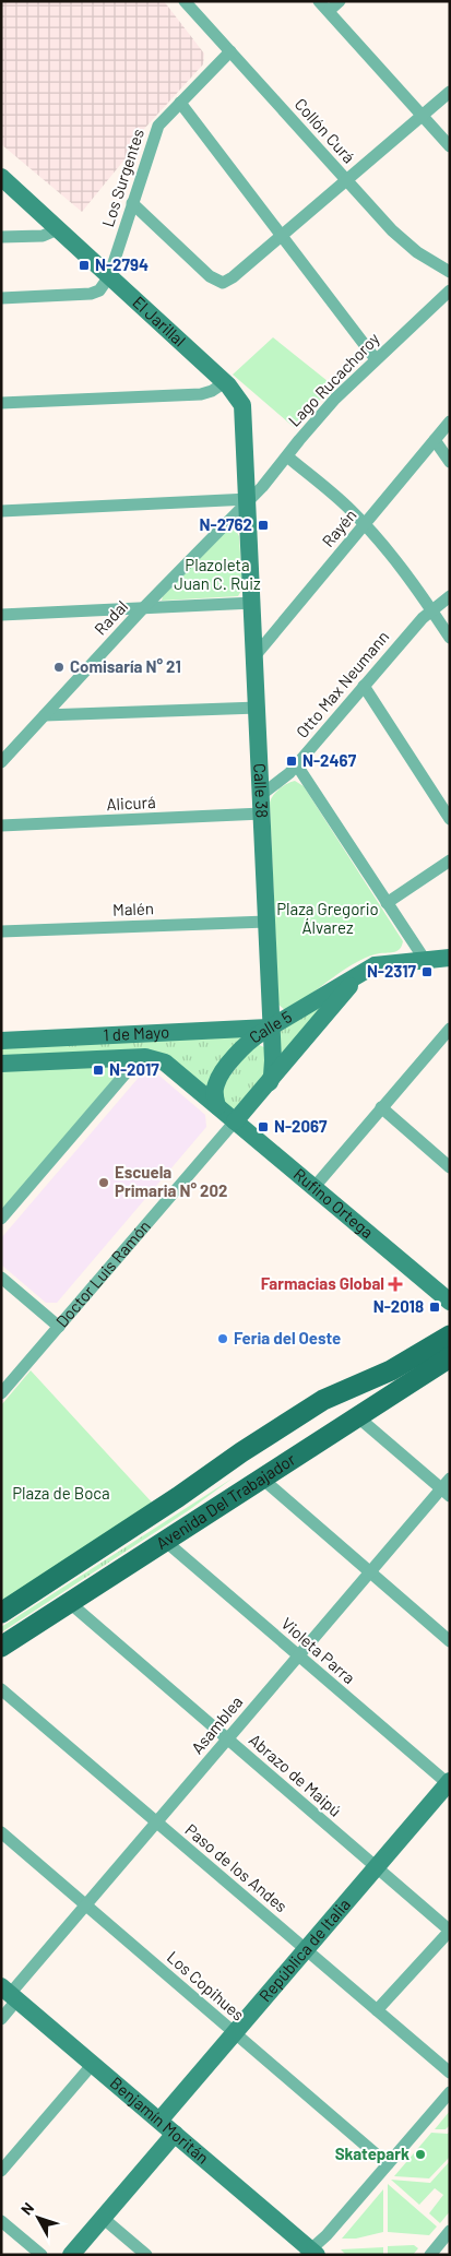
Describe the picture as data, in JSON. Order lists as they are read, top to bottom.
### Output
{
  "streets": {
    "main road": ["Avenida Del Trabajador"],
    "street": [
      "Collón Curá",
      "Los Surgentes",
      "El Jarillal",
      "Lago Rucachoroy",
      "Rayén",
      "Radal",
      "Otto Max Neumann",
      "Calle 38",
      "Alicurá",
      "Malén",
      "Calle 5",
      "1 de Mayo",
      "Rufino Ortega",
      "Doctor Luis Ramón",
      "Violeta Parra",
      "Asamblea",
      "Abrazo de Maipú",
      "Paso de los Andes",
      "República de Italia",
      "Los Copihues",
      "Benjamín Moritán"
    ]
  },
  "crossings": [
    ["Collón Curá", "Los Surgentes"],
    ["Los Surgentes", "El Jarillal"],
    ["El Jarillal", "Lago Rucachoroy"],
    ["El Jarillal", "Radal"],
    ["El Jarillal", "Calle 38"],
    ["Lago Rucachoroy", "Radal"],
    ["Lago Rucachoroy", "Calle 38"],
    ["Rayén", "Calle 38"],
    ["Radal", "Calle 38"],
    ["Otto Max Neumann", "Calle 38"],
    ["Calle 38", "Alicurá"],
    ["Calle 38", "Malén"],
    ["Calle 38", "Calle 5"],
    ["Calle 38", "1 de Mayo"],
    ["Calle 38", "Doctor Luis Ramón"],
    ["Calle 5", "1 de Mayo"],
    ["Calle 5", "Rufino Ortega"],
    ["Calle 5", "Doctor Luis Ramón"],
    ["1 de Mayo", "Rufino Ortega"],
    ["Rufino Ortega", "Doctor Luis Ramón"],
    ["Avenida Del Trabajador", "Violeta Parra"],
    ["Avenida Del Trabajador", "Abrazo de Maipú"],
    ["Violeta Parra", "Asamblea"],
    ["Violeta Parra", "República de Italia"],
    ["Asamblea", "Abrazo de Maipú"],
    ["Asamblea", "Paso de los Andes"],
    ["Asamblea", "Los Copihues"],
    ["Asamblea", "Benjamín Moritán"],
    ["Abrazo de Maipú", "República de Italia"],
    ["Paso de los Andes", "República de Italia"],
    ["República de Italia", "Los Copihues"],
    ["República de Italia", "Benjamín Moritán"]
  ],
  "parks": ["Plazoleta Juan C. Ruiz", "Plaza Gregorio Álvarez", "Plaza de Boca"],
  "places": {
    "transit": [
      "N-2794",
      "N-2762",
      "N-2467",
      "N-2317",
      "N-2017",
      "N-2067",
      "N-2018"
    ],
    "other": [
      "Comisaría N° 21",
      "Escuela Primaria N° 202",
      "Feria del Oeste",
      "Skatepark"
    ],
    "health": ["Farmacias Global"]
  },
  "north": "top left"
}
